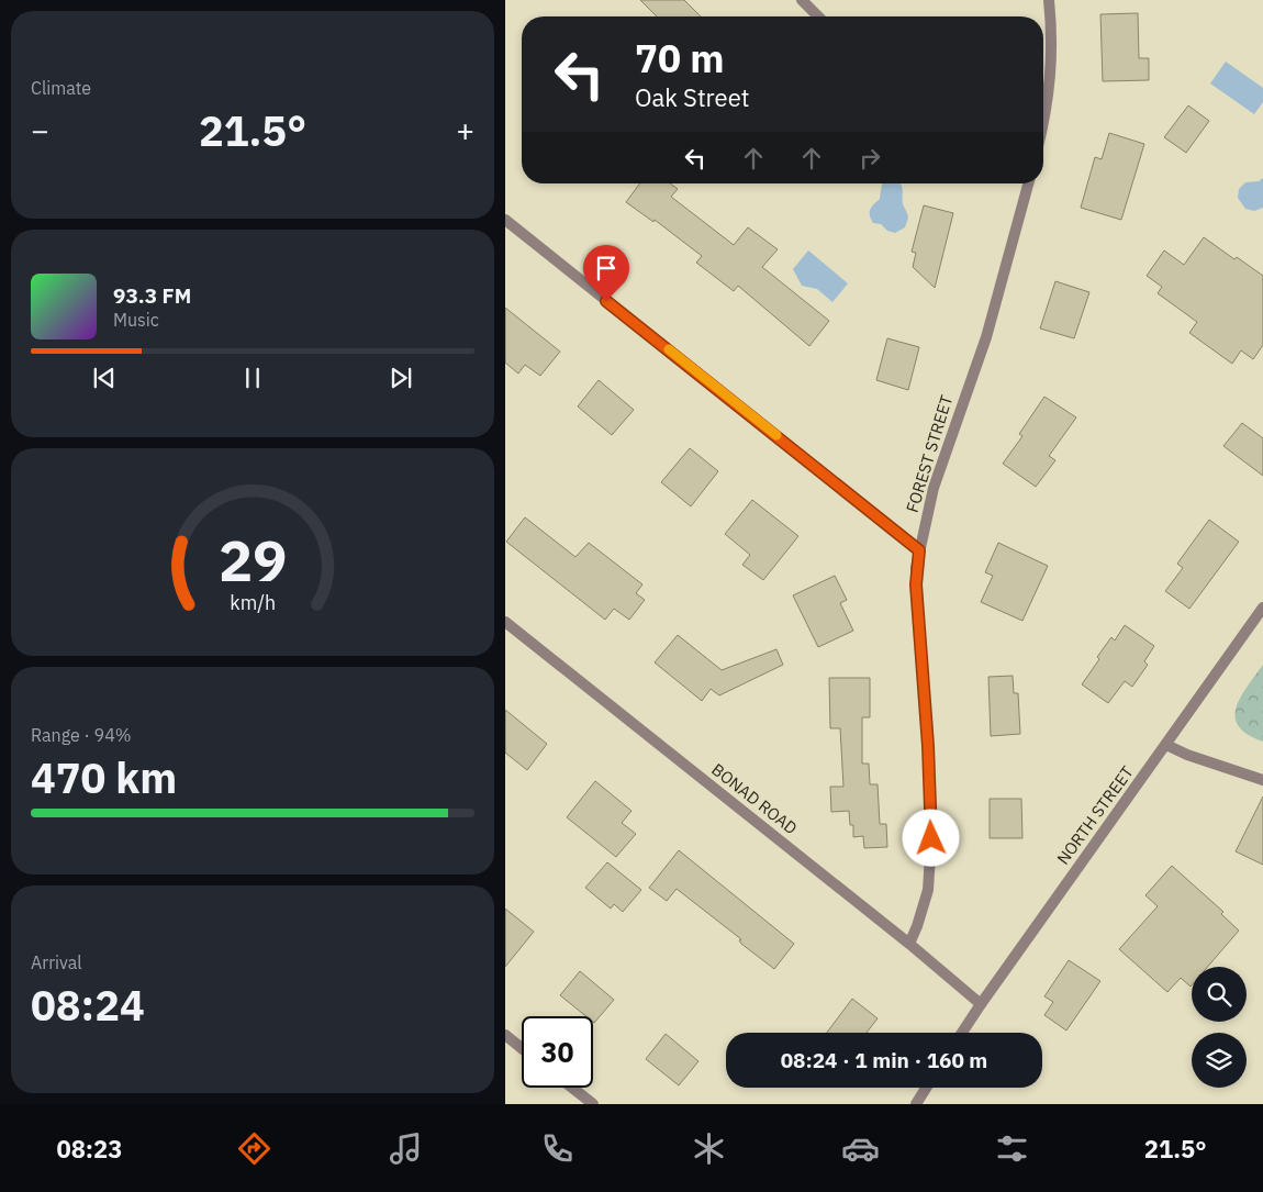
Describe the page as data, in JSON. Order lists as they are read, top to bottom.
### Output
{
  "streets": {
    "street": ["FOREST STREET", "BONAD ROAD", "NORTH STREET"]
  },
  "crossings": [
    ["FOREST STREET", "BONAD ROAD"],
    ["BONAD ROAD", "NORTH STREET"]
  ],
  "page": {
    "tile": [
      "Climate",
      ["Range · 94%", "470 km"],
      ["Arrival", "08:24"]
    ],
    "turn": ["70 m", "Oak Street"],
    "heat": ["−", "21.5°", "+"],
    "song": ["93.3 FM", "Music"],
    "limit": "30",
    "trip": "08:24 · 1 min · 160 m",
    "tabs": ["08:23", "21.5°"],
    "gauge": ["29", "km/h"]
  }
}
